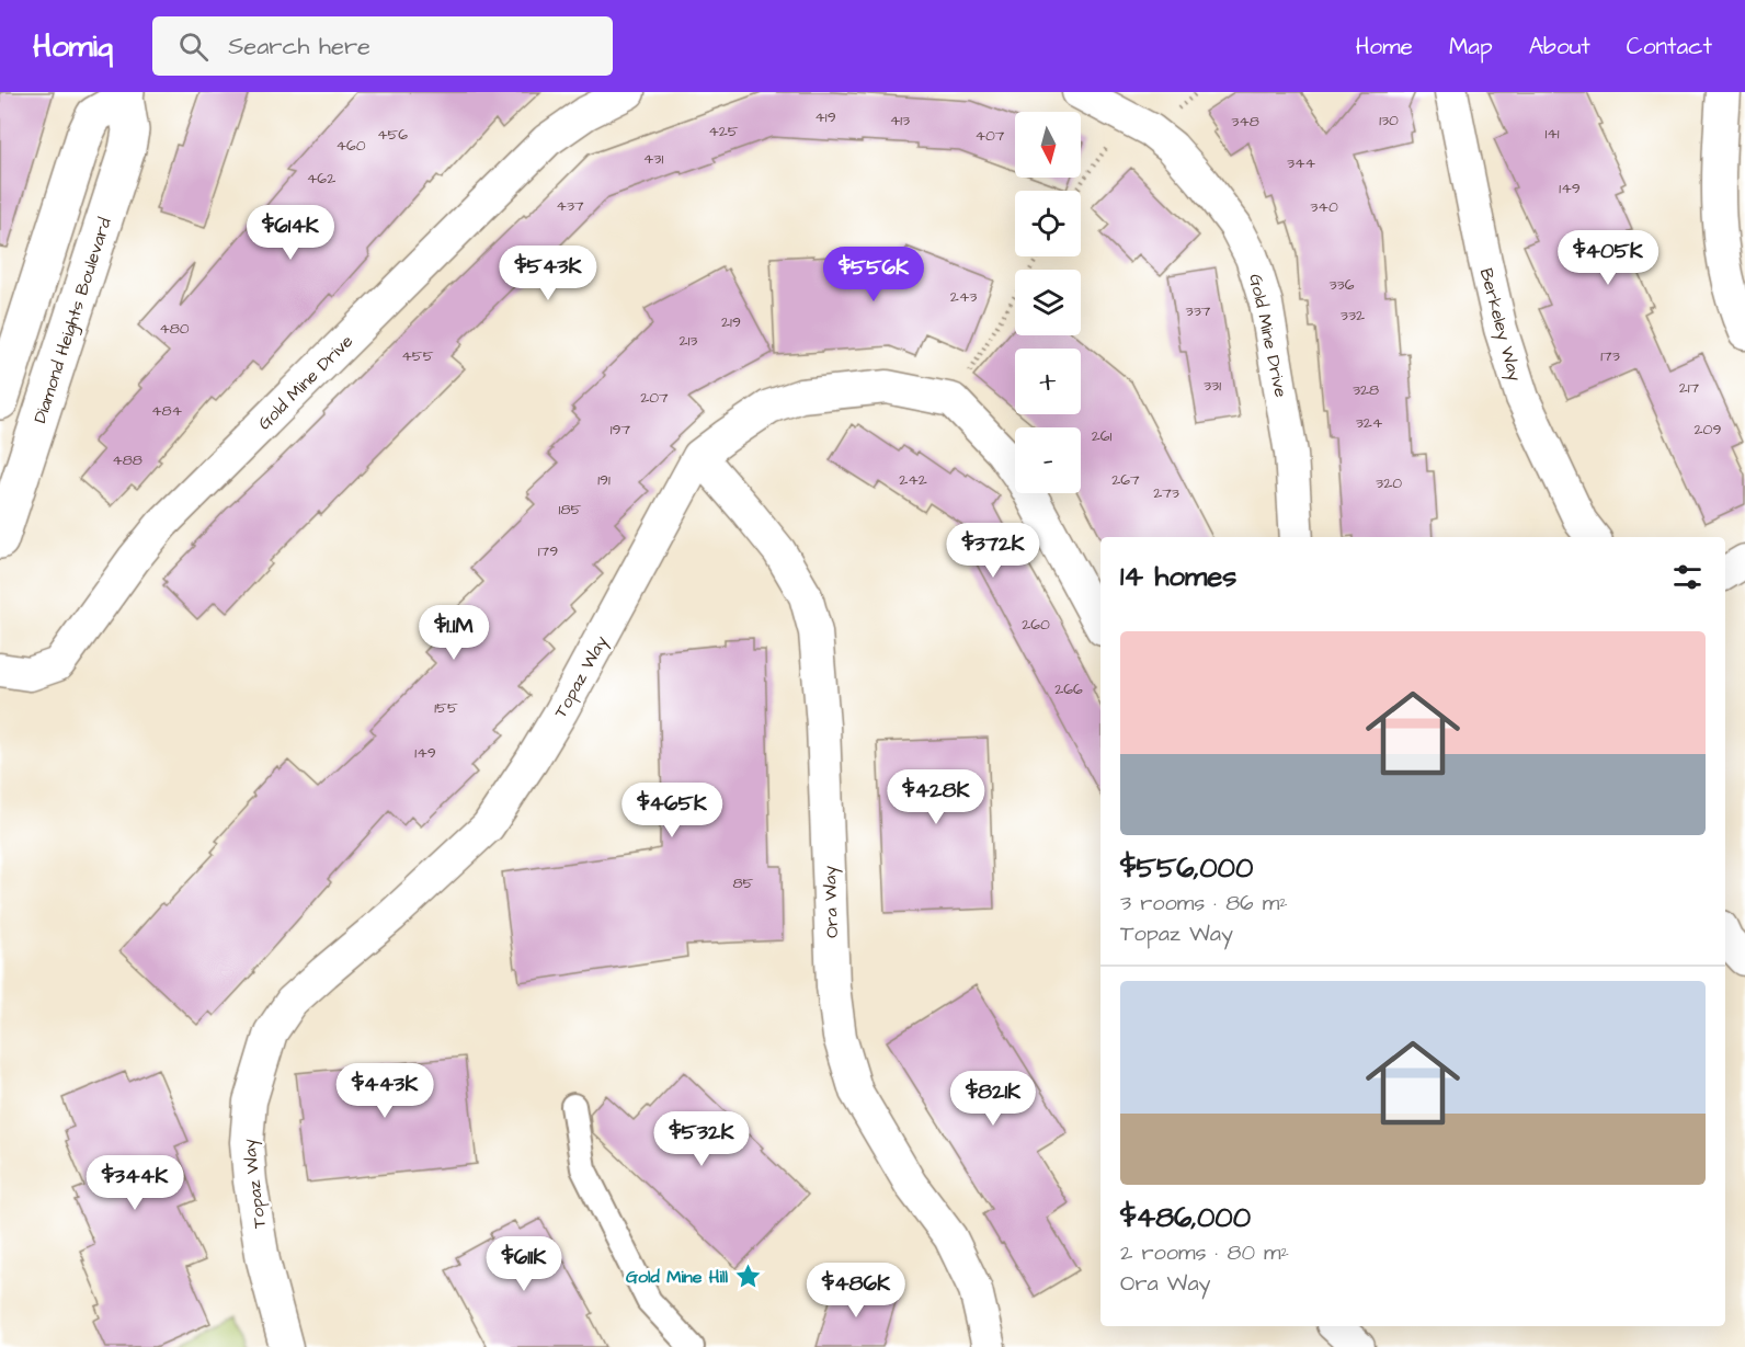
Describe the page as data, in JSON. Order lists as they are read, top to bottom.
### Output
{
  "streets": {
    "main road": ["Diamond Heights Boulevard"],
    "street": [
      "Berkeley Way",
      "Gold Mine Drive",
      "Topaz Way",
      "Ora Way"
    ]
  },
  "crossings": [
    ["Topaz Way", "Ora Way"]
  ],
  "places": {
    "place": ["Gold Mine Hill"]
  },
  "house_numbers": [
    "419",
    "413",
    "130",
    "348",
    "425",
    "141",
    "456",
    "407",
    "460",
    "431",
    "344",
    "462",
    "149",
    "437",
    "340",
    "336",
    "243",
    "337",
    "332",
    "219",
    "480",
    "213",
    "455",
    "173",
    "331",
    "217",
    "328",
    "207",
    "484",
    "324",
    "197",
    "209",
    "261",
    "488",
    "191",
    "242",
    "267",
    "320",
    "273",
    "185",
    "179",
    "260",
    "266",
    "155",
    "149",
    "85"
  ],
  "north": "bottom",
  "page": {
    "header": "Homiq",
    "search": "Search here",
    "nav": [
      "Home",
      "Map",
      "About",
      "Contact"
    ],
    "map_buttons": ["+", "−"],
    "price": [
      "$614K",
      "$405K",
      "$543K",
      "$556K",
      "$372K",
      "$1.1M",
      "$428K",
      "$465K",
      "$443K",
      "$821K",
      "$532K",
      "$344K",
      "$611K",
      "$486K"
    ],
    "heading": "14 homes",
    "list": [
      {
        "name": "$556,000",
        "note": "3 rooms · 86 m² · Topaz Way"
      },
      {
        "name": "$486,000",
        "note": "2 rooms · 80 m² · Ora Way"
      }
    ]
  }
}
